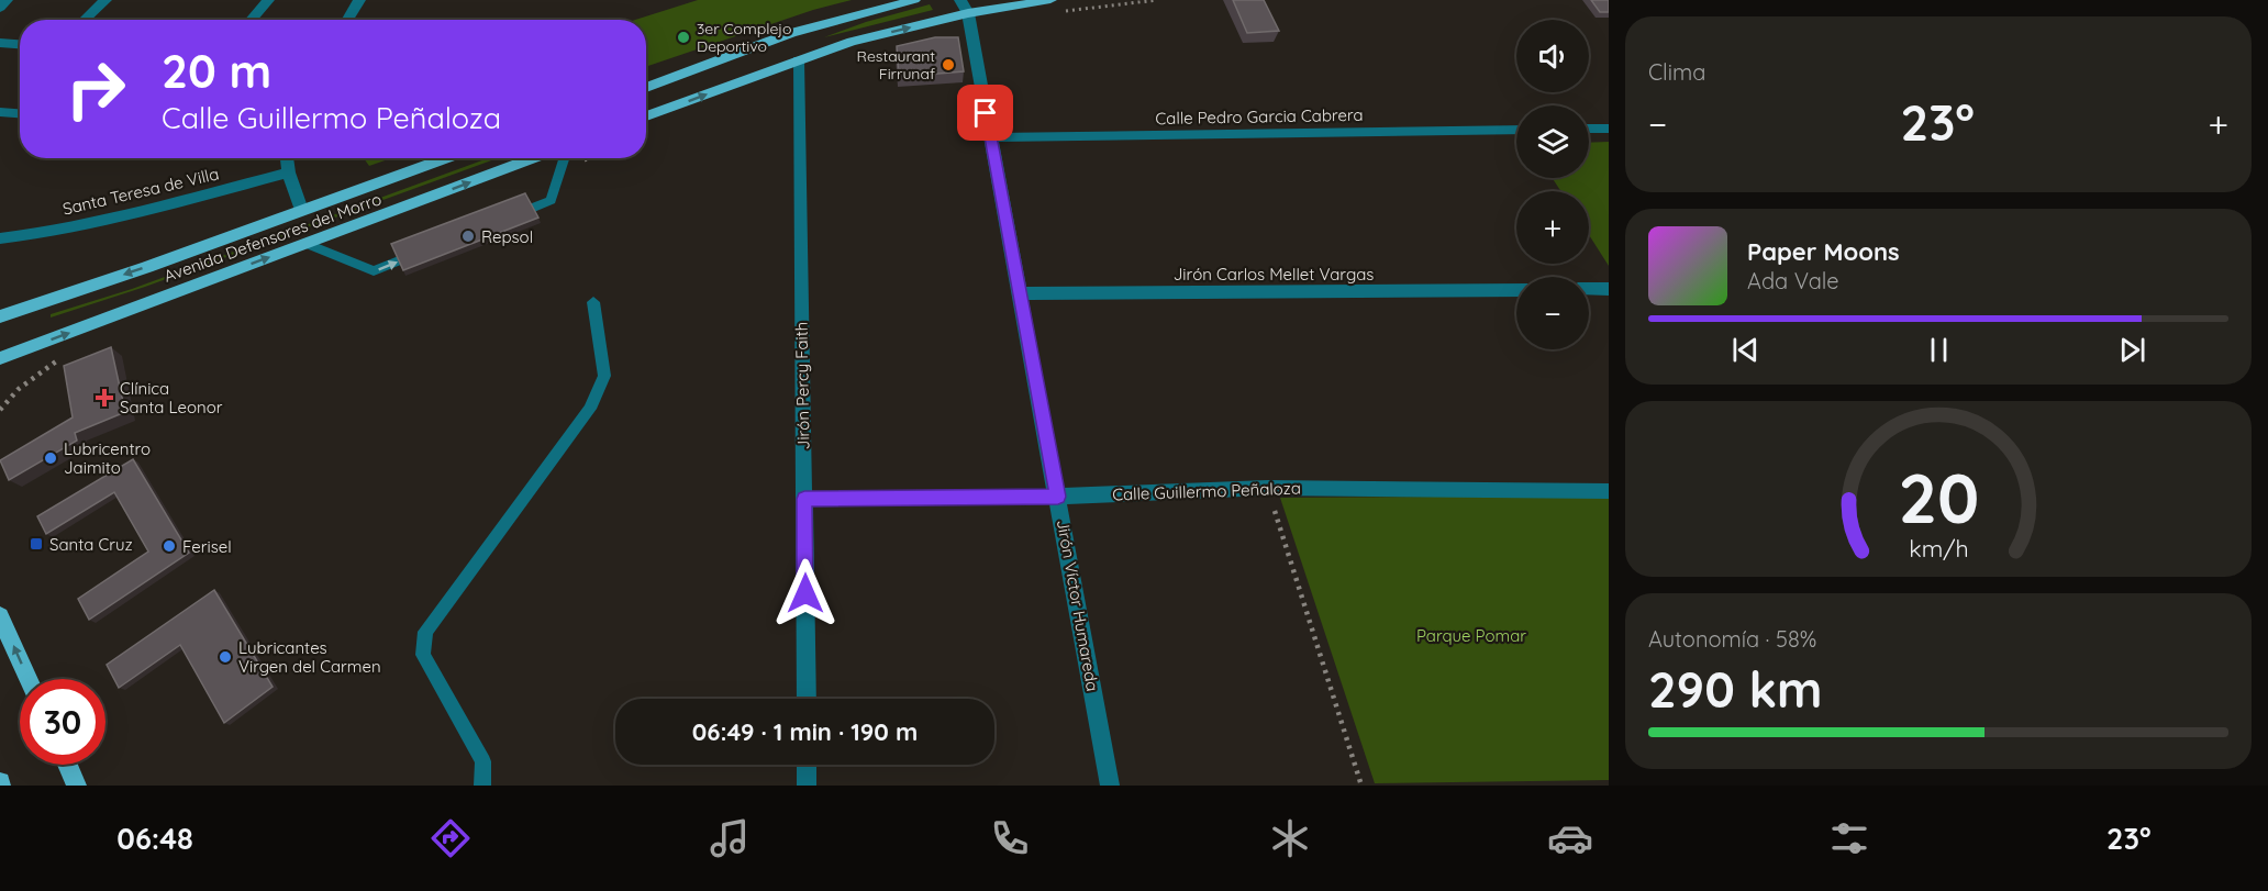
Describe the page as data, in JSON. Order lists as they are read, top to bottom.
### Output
{
  "streets": {
    "main road": ["Avenida Defensores del Morro"],
    "street": [
      "Calle Pedro Garcia Cabrera",
      "Santa Teresa de Villa",
      "Jirón Carlos Mellet Vargas",
      "Jirón Percy Faith",
      "Calle Guillermo Peñaloza",
      "Jirón Víctor Humareda"
    ]
  },
  "crossings": [
    ["Calle Pedro Garcia Cabrera", "Jirón Víctor Humareda"],
    ["Jirón Carlos Mellet Vargas", "Jirón Víctor Humareda"],
    ["Jirón Percy Faith", "Calle Guillermo Peñaloza"],
    ["Calle Guillermo Peñaloza", "Jirón Víctor Humareda"]
  ],
  "parks": ["Parque Pomar"],
  "places": {
    "other": [
      "3er Complejo Deportivo",
      "Restaurant Firrunaf",
      "Repsol",
      "Lubricentro Jaimito",
      "Ferisel",
      "Lubricantes Virgen del Carmen"
    ],
    "health": ["Clínica Santa Leonor"],
    "transit": ["Santa Cruz"]
  },
  "page": {
    "tile": [
      "Clima",
      ["Autonomía · 58%", "290 km"]
    ],
    "map_buttons": ["+", "−"],
    "turn": ["20 m", "Calle Guillermo Peñaloza"],
    "heat": ["−", "23°", "+"],
    "song": ["Paper Moons", "Ada Vale"],
    "limit": "30",
    "trip": "06:49 · 1 min · 190 m",
    "tabs": ["06:48", "23°"],
    "gauge": ["20", "km/h"]
  }
}
